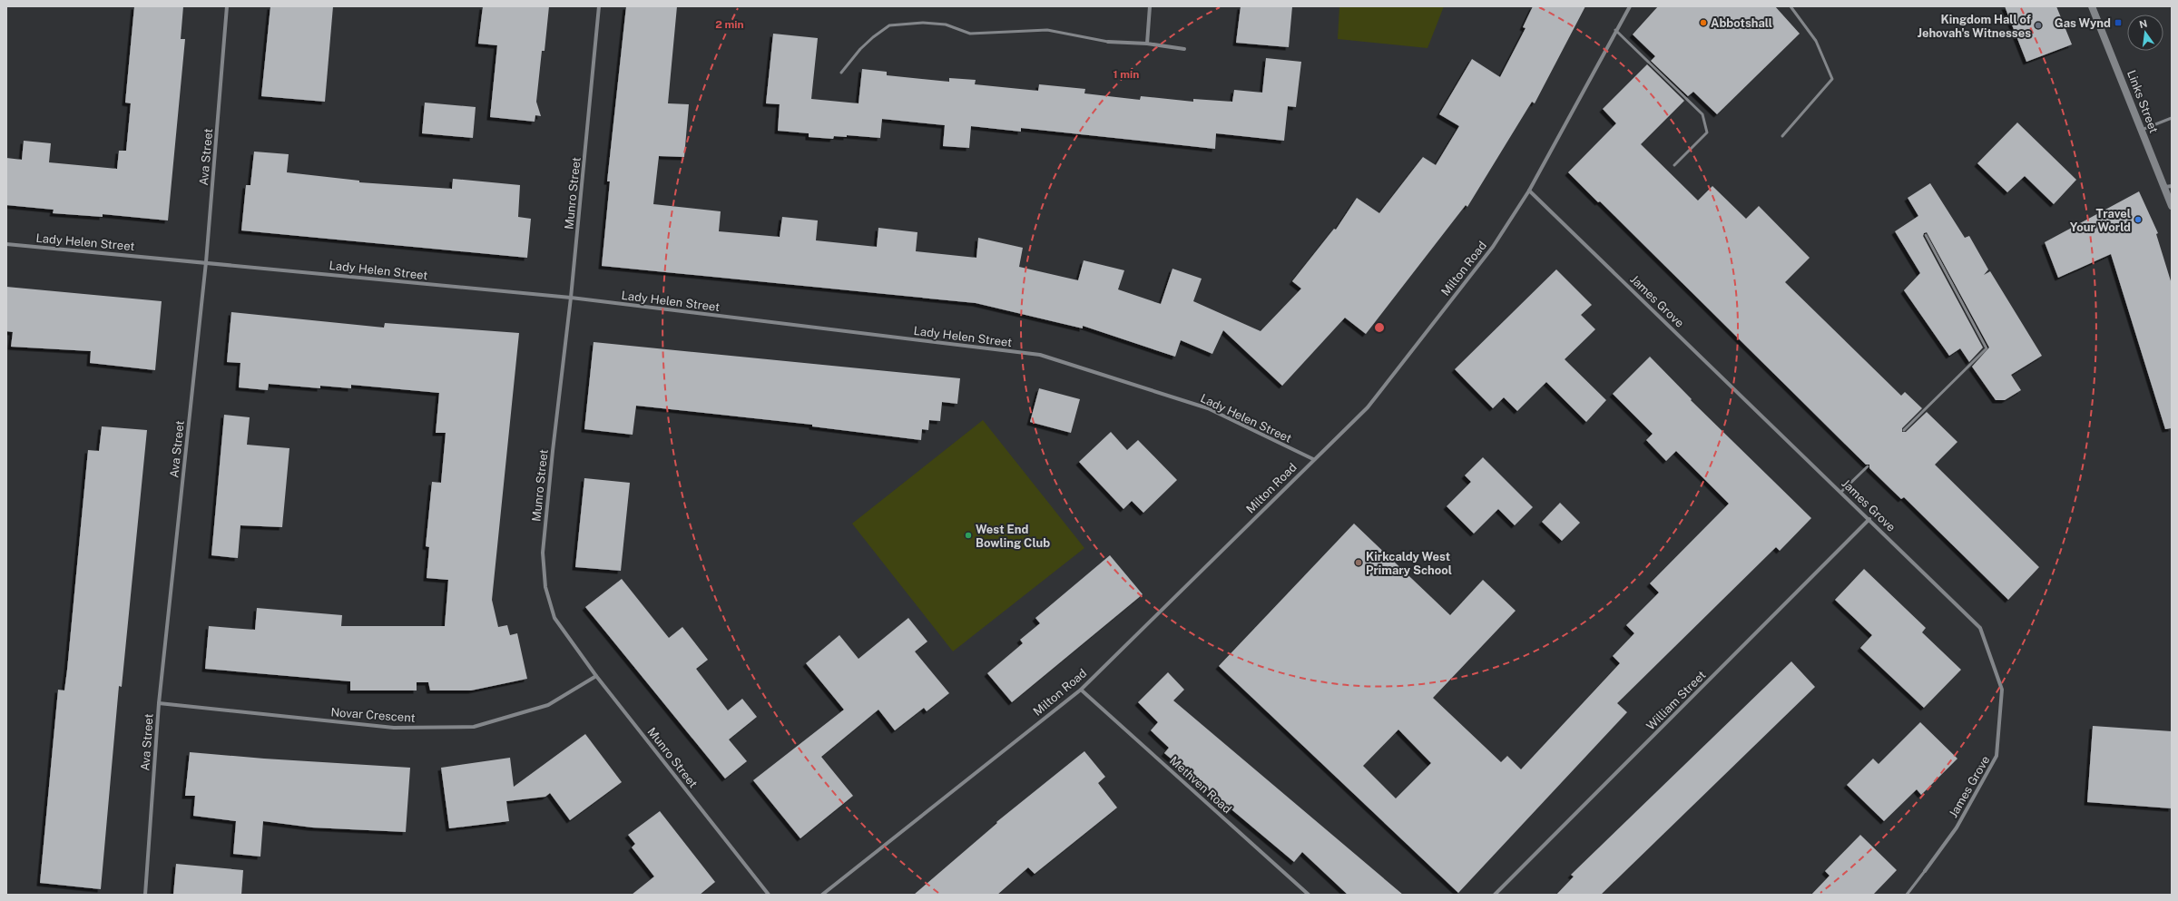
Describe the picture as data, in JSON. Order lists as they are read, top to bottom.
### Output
{
  "streets": {
    "street": [
      "Links Street",
      "Ava Street",
      "Munro Street",
      "Lady Helen Street",
      "Milton Road",
      "James Grove",
      "William Street",
      "Novar Crescent",
      "Methven Road"
    ]
  },
  "crossings": [
    ["Ava Street", "Lady Helen Street"],
    ["Ava Street", "Novar Crescent"],
    ["Munro Street", "Lady Helen Street"],
    ["Munro Street", "Novar Crescent"],
    ["Lady Helen Street", "Milton Road"],
    ["Milton Road", "James Grove"],
    ["Milton Road", "Methven Road"],
    ["James Grove", "William Street"]
  ],
  "places": {
    "other": [
      "Abbotshall",
      "Kingdom Hall of Jehovah's Witnesses",
      "Travel Your World",
      "West End Bowling Club",
      "Kirkcaldy West Primary School"
    ],
    "transit": ["Gas Wynd"]
  },
  "north": "top",
  "rings": ["2 min", "1 min"]
}
